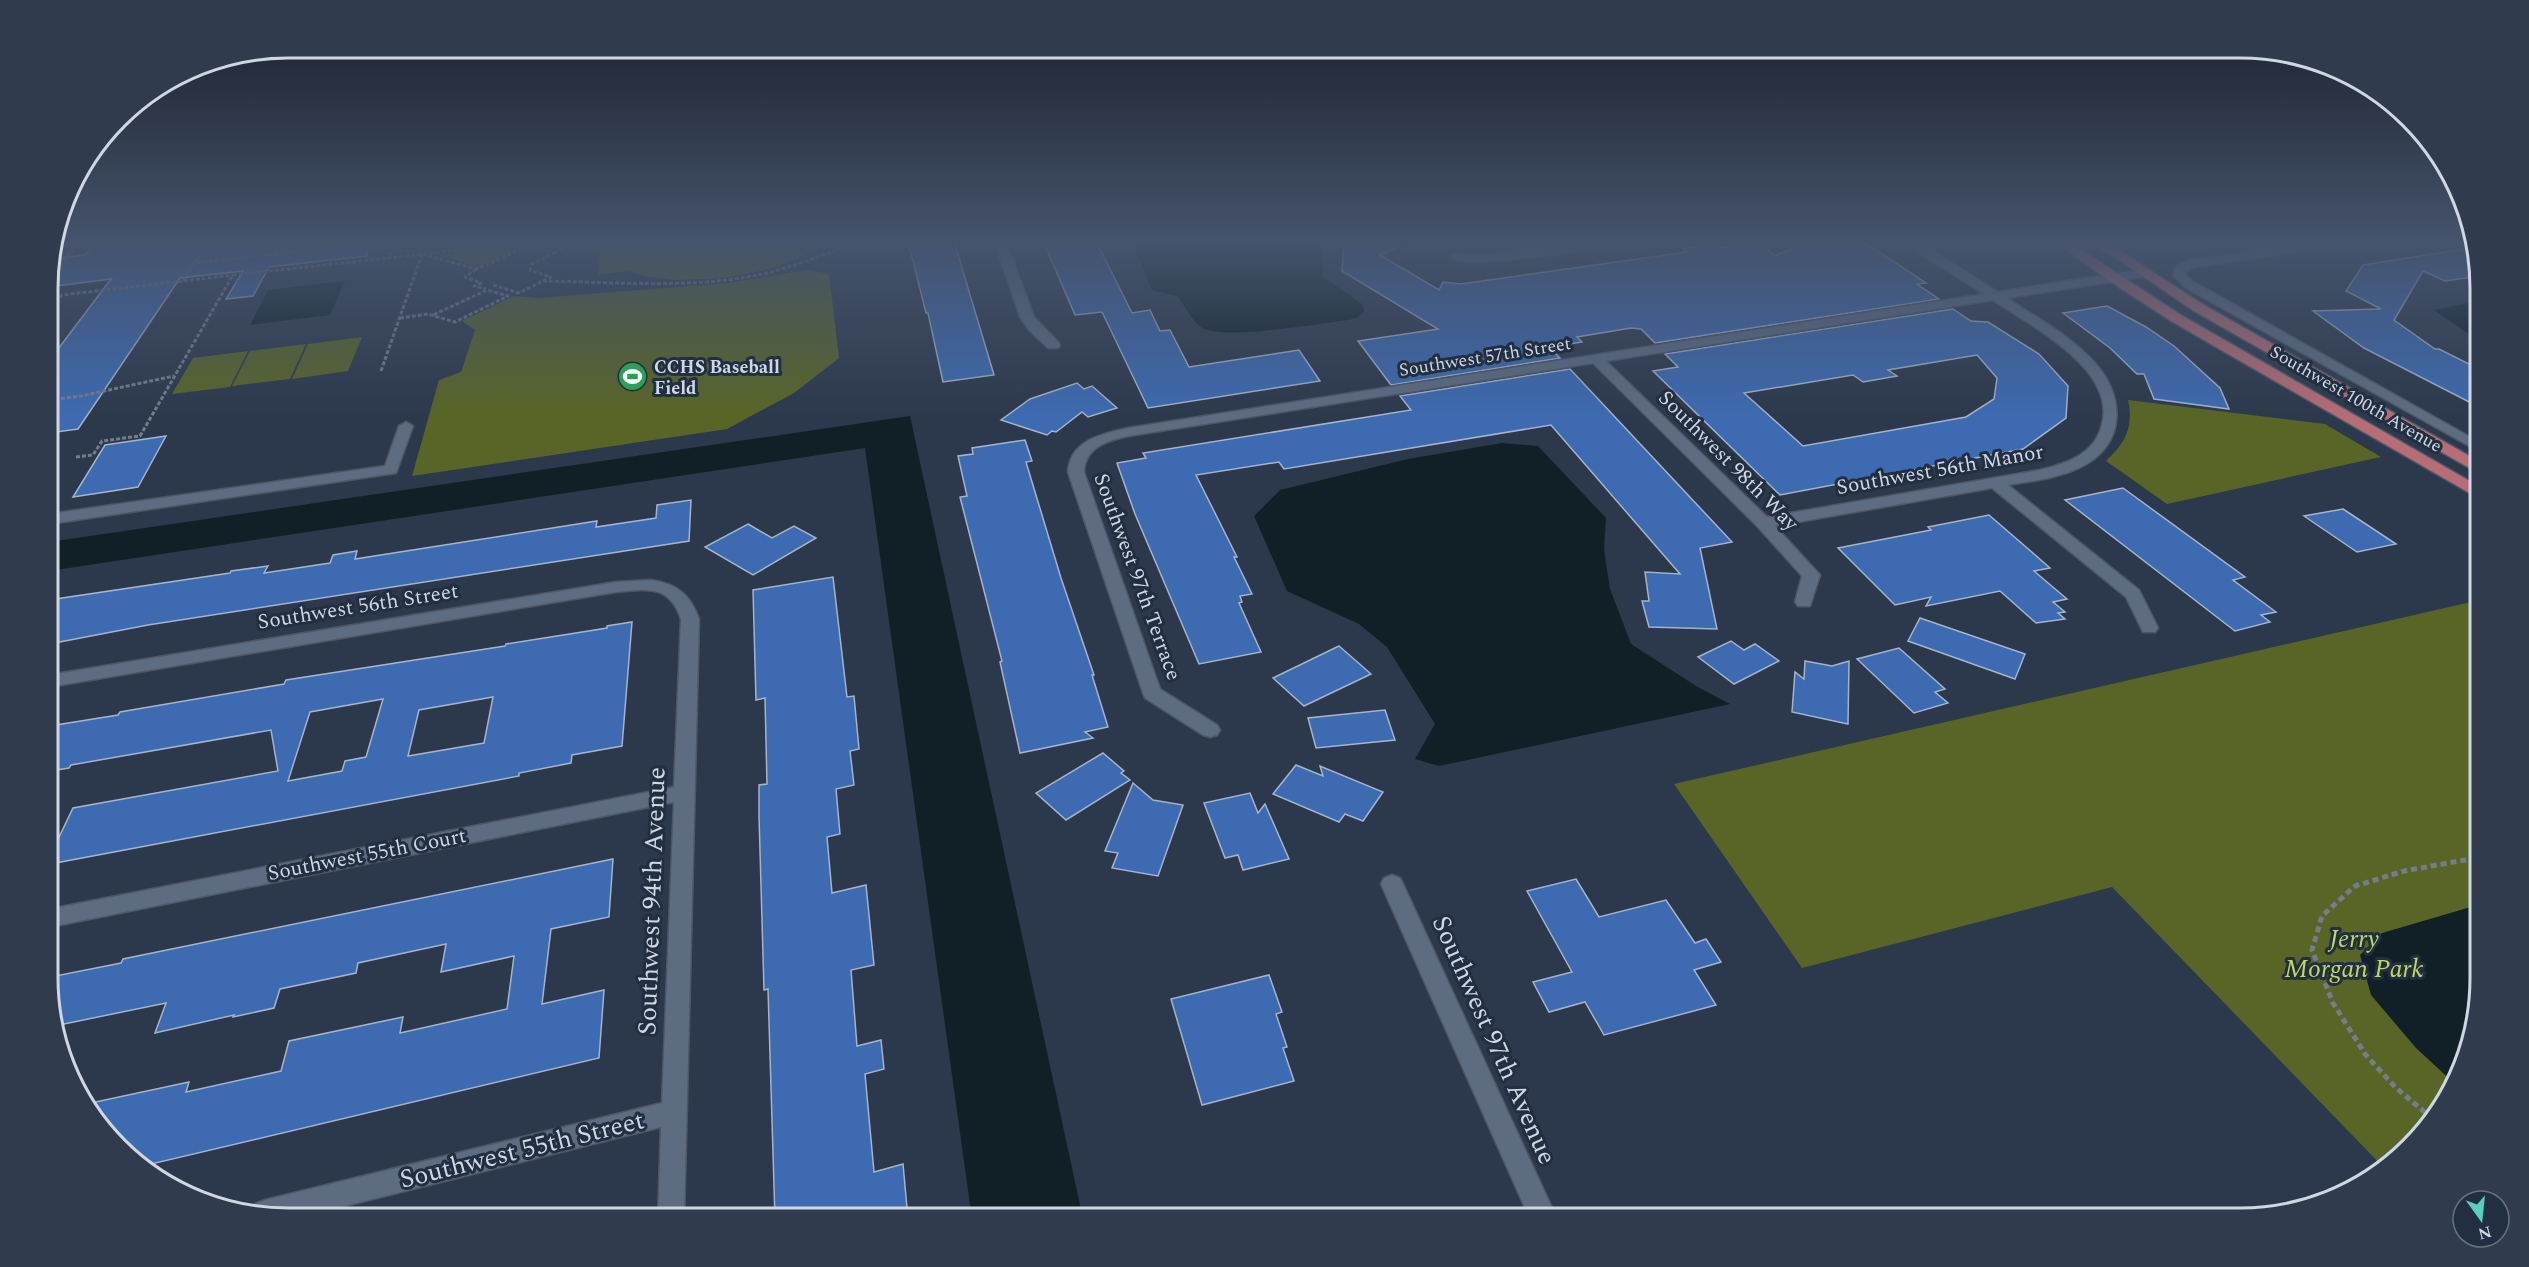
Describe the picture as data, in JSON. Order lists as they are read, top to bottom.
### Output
{
  "streets": {
    "main road": ["Southwest 100th Avenue"],
    "street": [
      "Southwest 57th Street",
      "Southwest 98th Way",
      "Southwest 56th Manor",
      "Southwest 97th Terrace",
      "Southwest 56th Street",
      "Southwest 55th Court",
      "Southwest 94th Avenue",
      "Southwest 97th Avenue",
      "Southwest 55th Street"
    ]
  },
  "crossings": [
    ["Southwest 57th Street", "Southwest 98th Way"],
    ["Southwest 57th Street", "Southwest 97th Terrace"],
    ["Southwest 98th Way", "Southwest 56th Manor"],
    ["Southwest 56th Street", "Southwest 94th Avenue"],
    ["Southwest 55th Court", "Southwest 94th Avenue"],
    ["Southwest 94th Avenue", "Southwest 55th Street"]
  ],
  "parks": ["Jerry Morgan Park"],
  "places": {
    "sports": ["CCHS Baseball Field"]
  },
  "north": "bottom"
}
